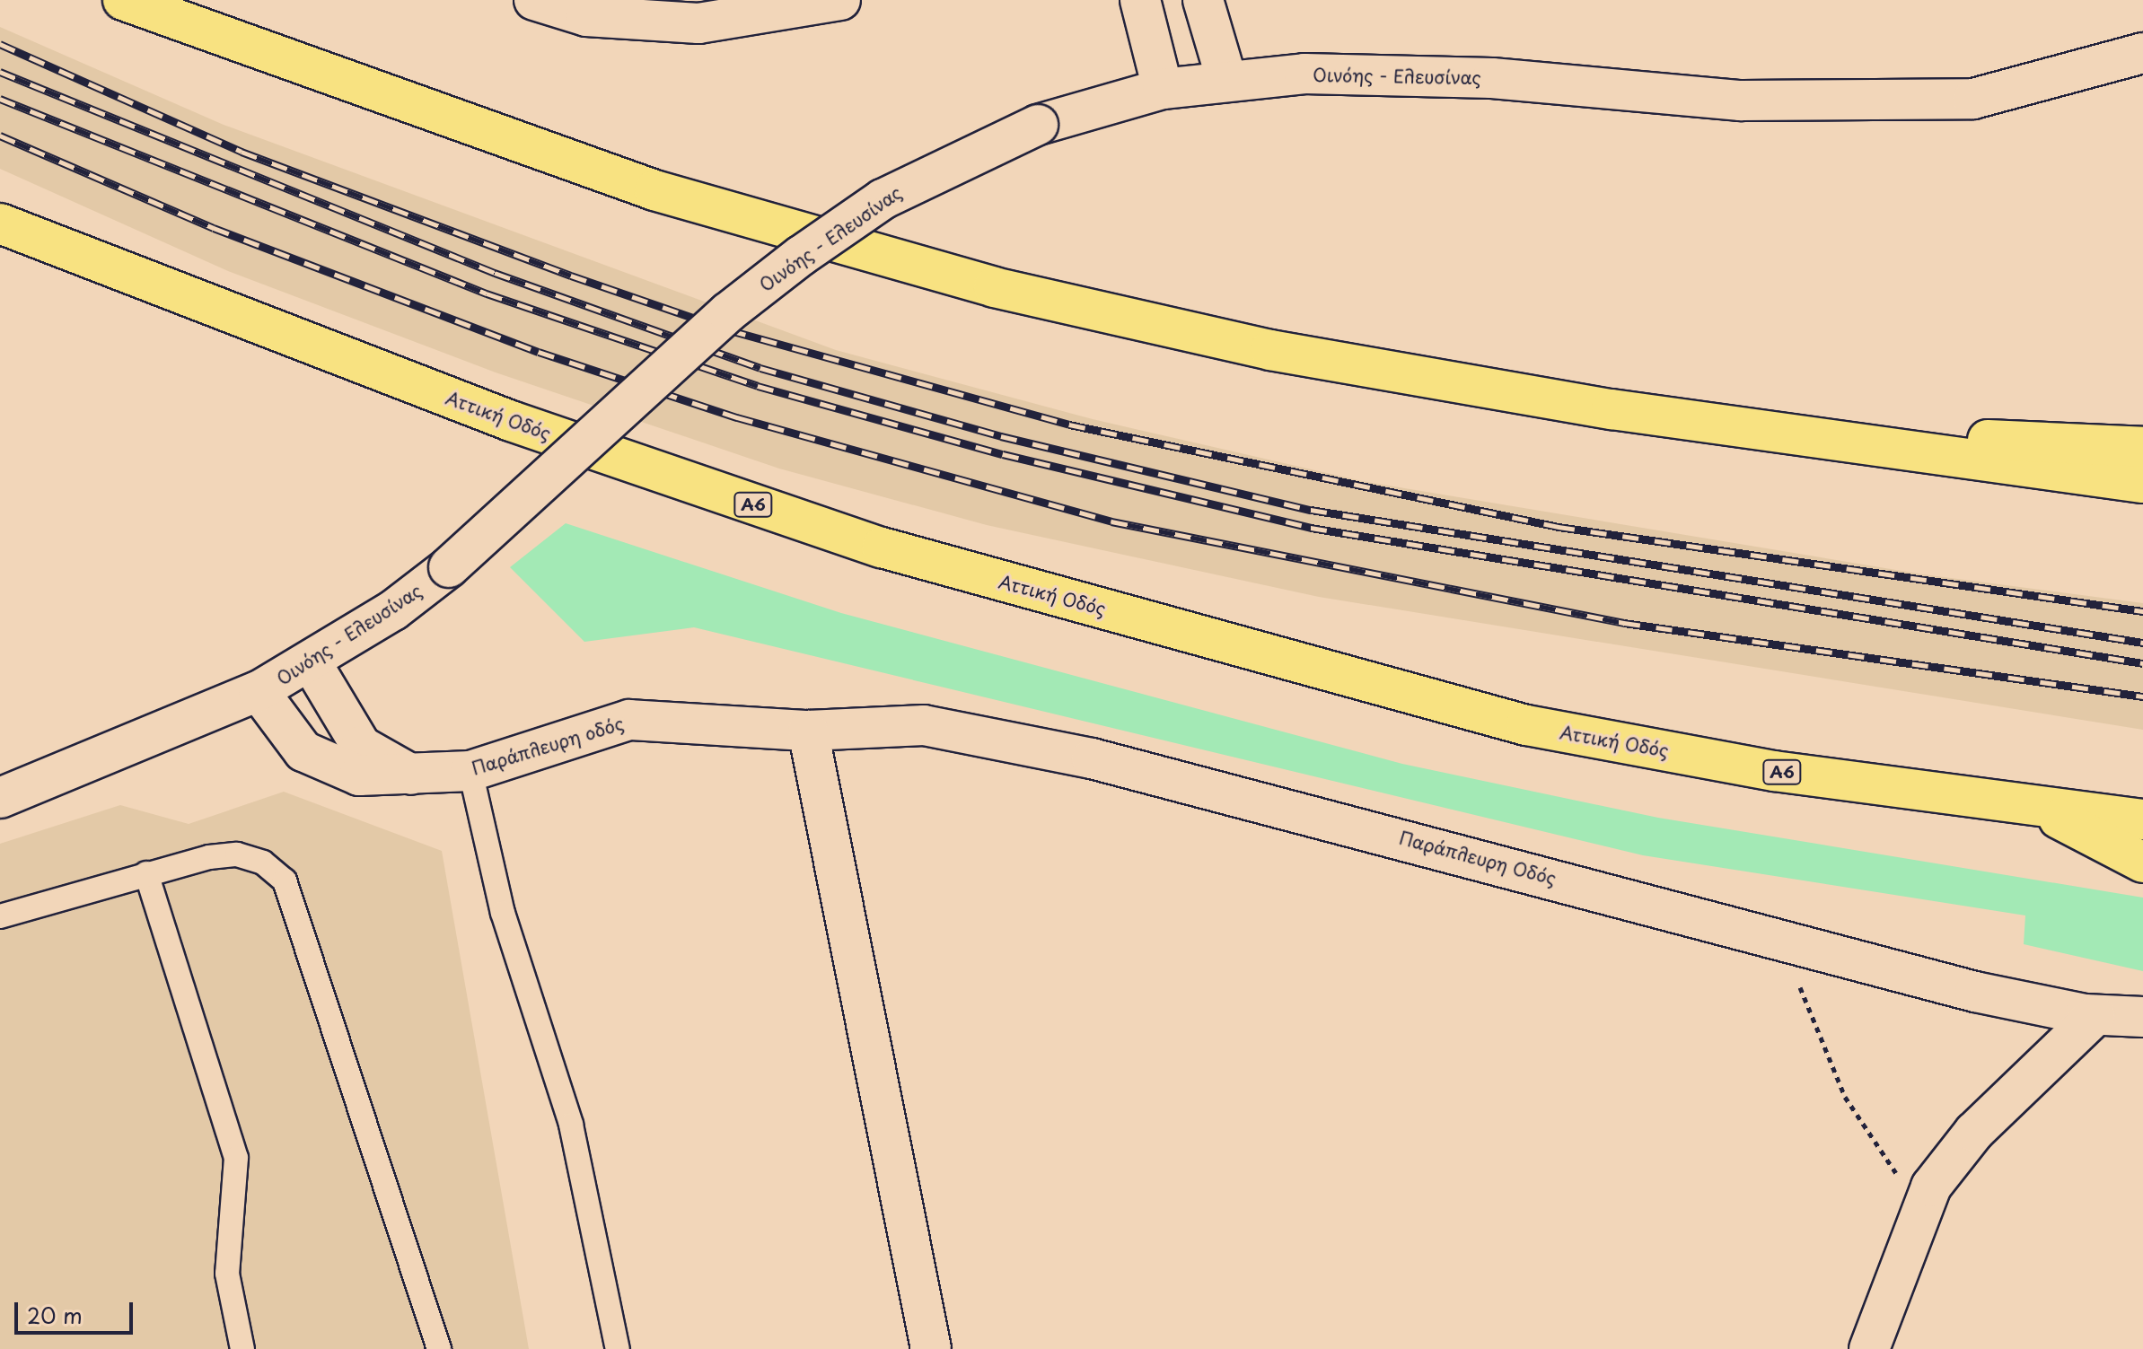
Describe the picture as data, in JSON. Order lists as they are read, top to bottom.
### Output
{
  "streets": {
    "highway": ["Αττική Οδός", "Α6"],
    "street": ["Οινόης - Ελευσίνας", "Παράπλευρη οδός", "Παράπλευρη Οδός"]
  },
  "crossings": [
    ["Οινόης - Ελευσίνας", "Παράπλευρη οδός"],
    ["Παράπλευρη οδός", "Παράπλευρη Οδός"]
  ],
  "scale_bar": "20 m"
}
